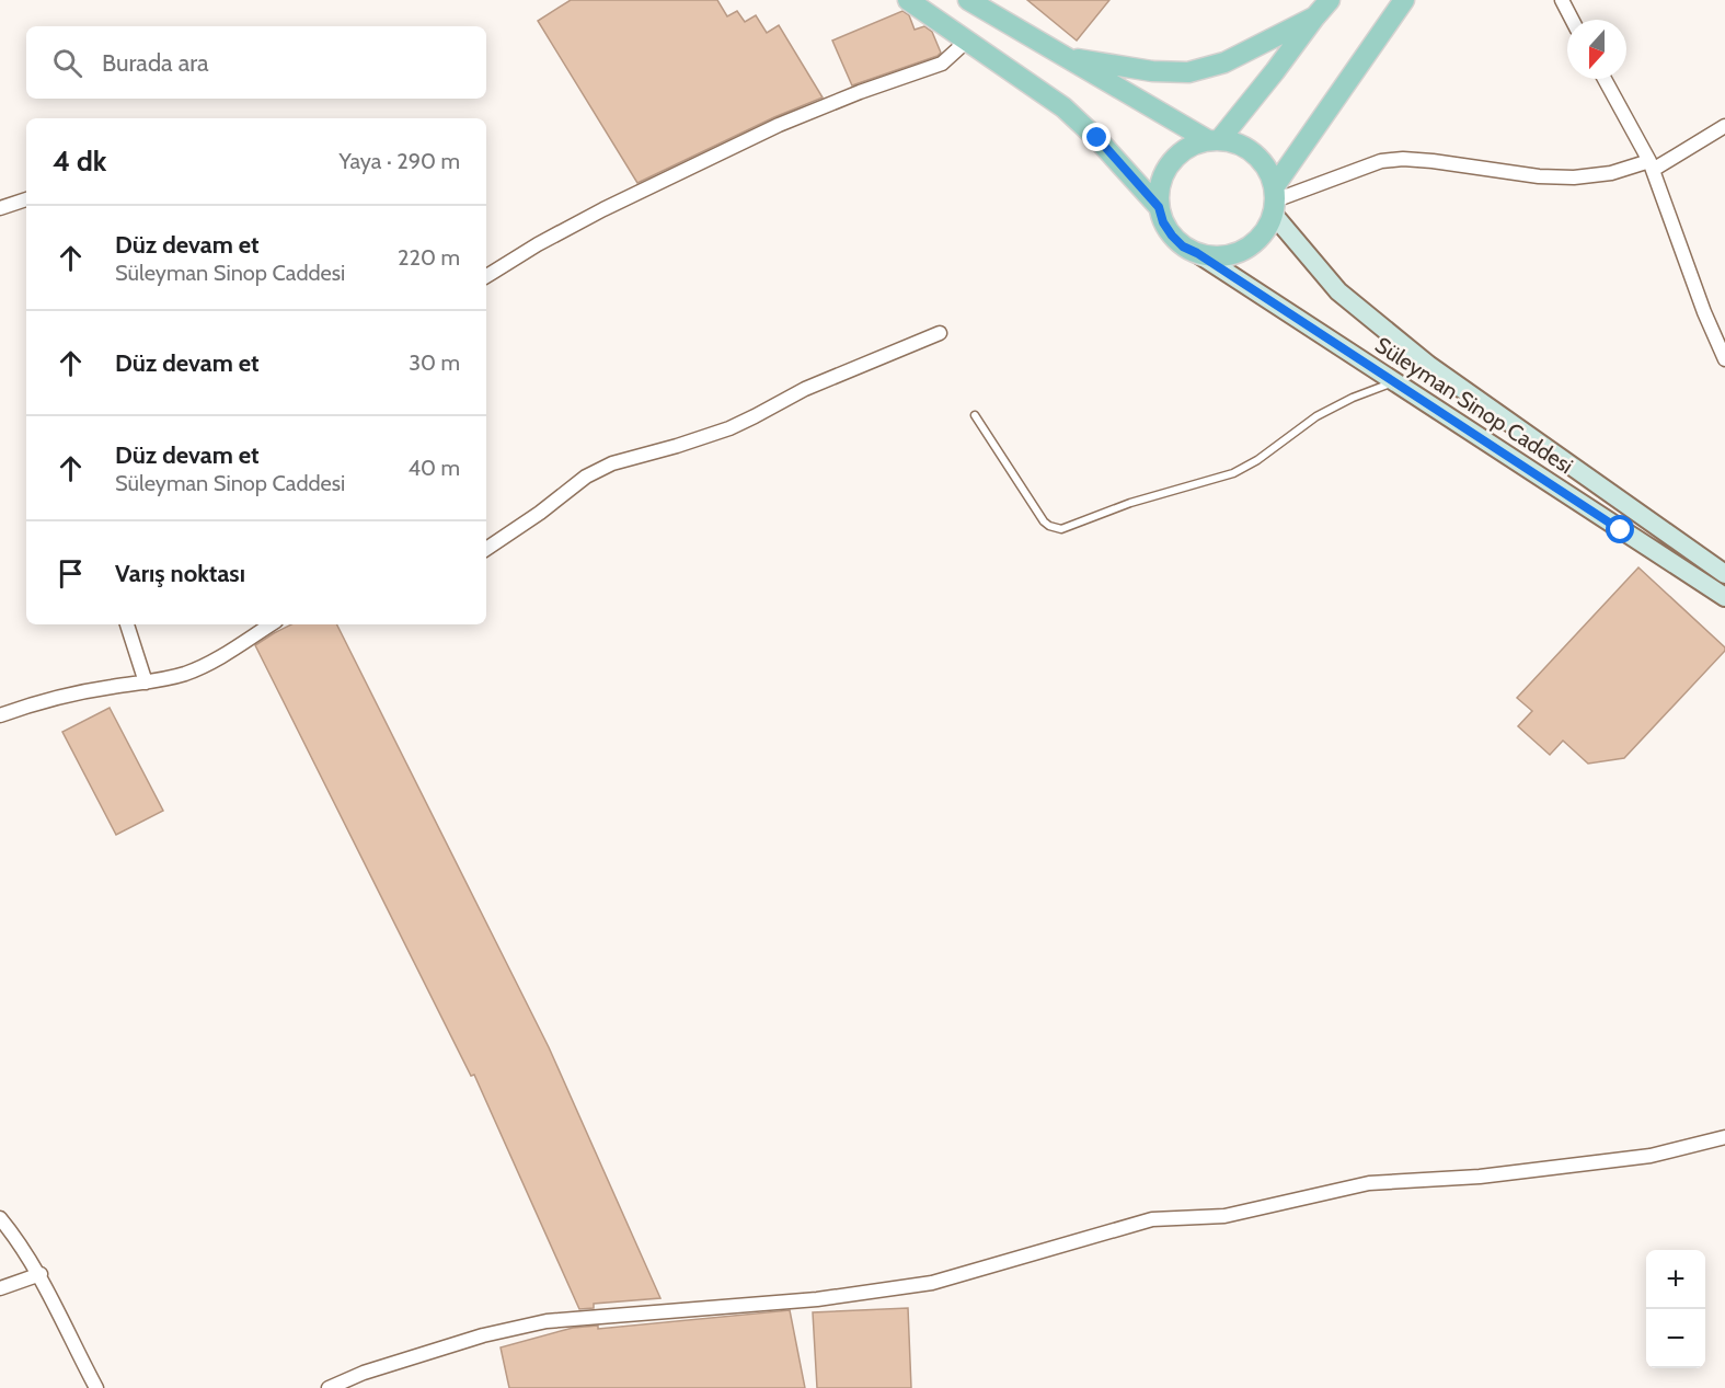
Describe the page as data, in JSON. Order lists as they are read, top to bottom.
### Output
{
  "streets": {
    "street": ["Süleyman Sinop Caddesi"]
  },
  "north": "bottom",
  "page": {
    "search": "Burada ara",
    "heading": ["4 dk", "Yaya · 290 m"],
    "list": [
      ["Düz devam et", "Süleyman Sinop Caddesi", "220 m"],
      ["Düz devam et", "30 m"],
      ["Düz devam et", "Süleyman Sinop Caddesi", "40 m"],
      "Varış noktası"
    ],
    "map_buttons": ["+", "−"]
  }
}
